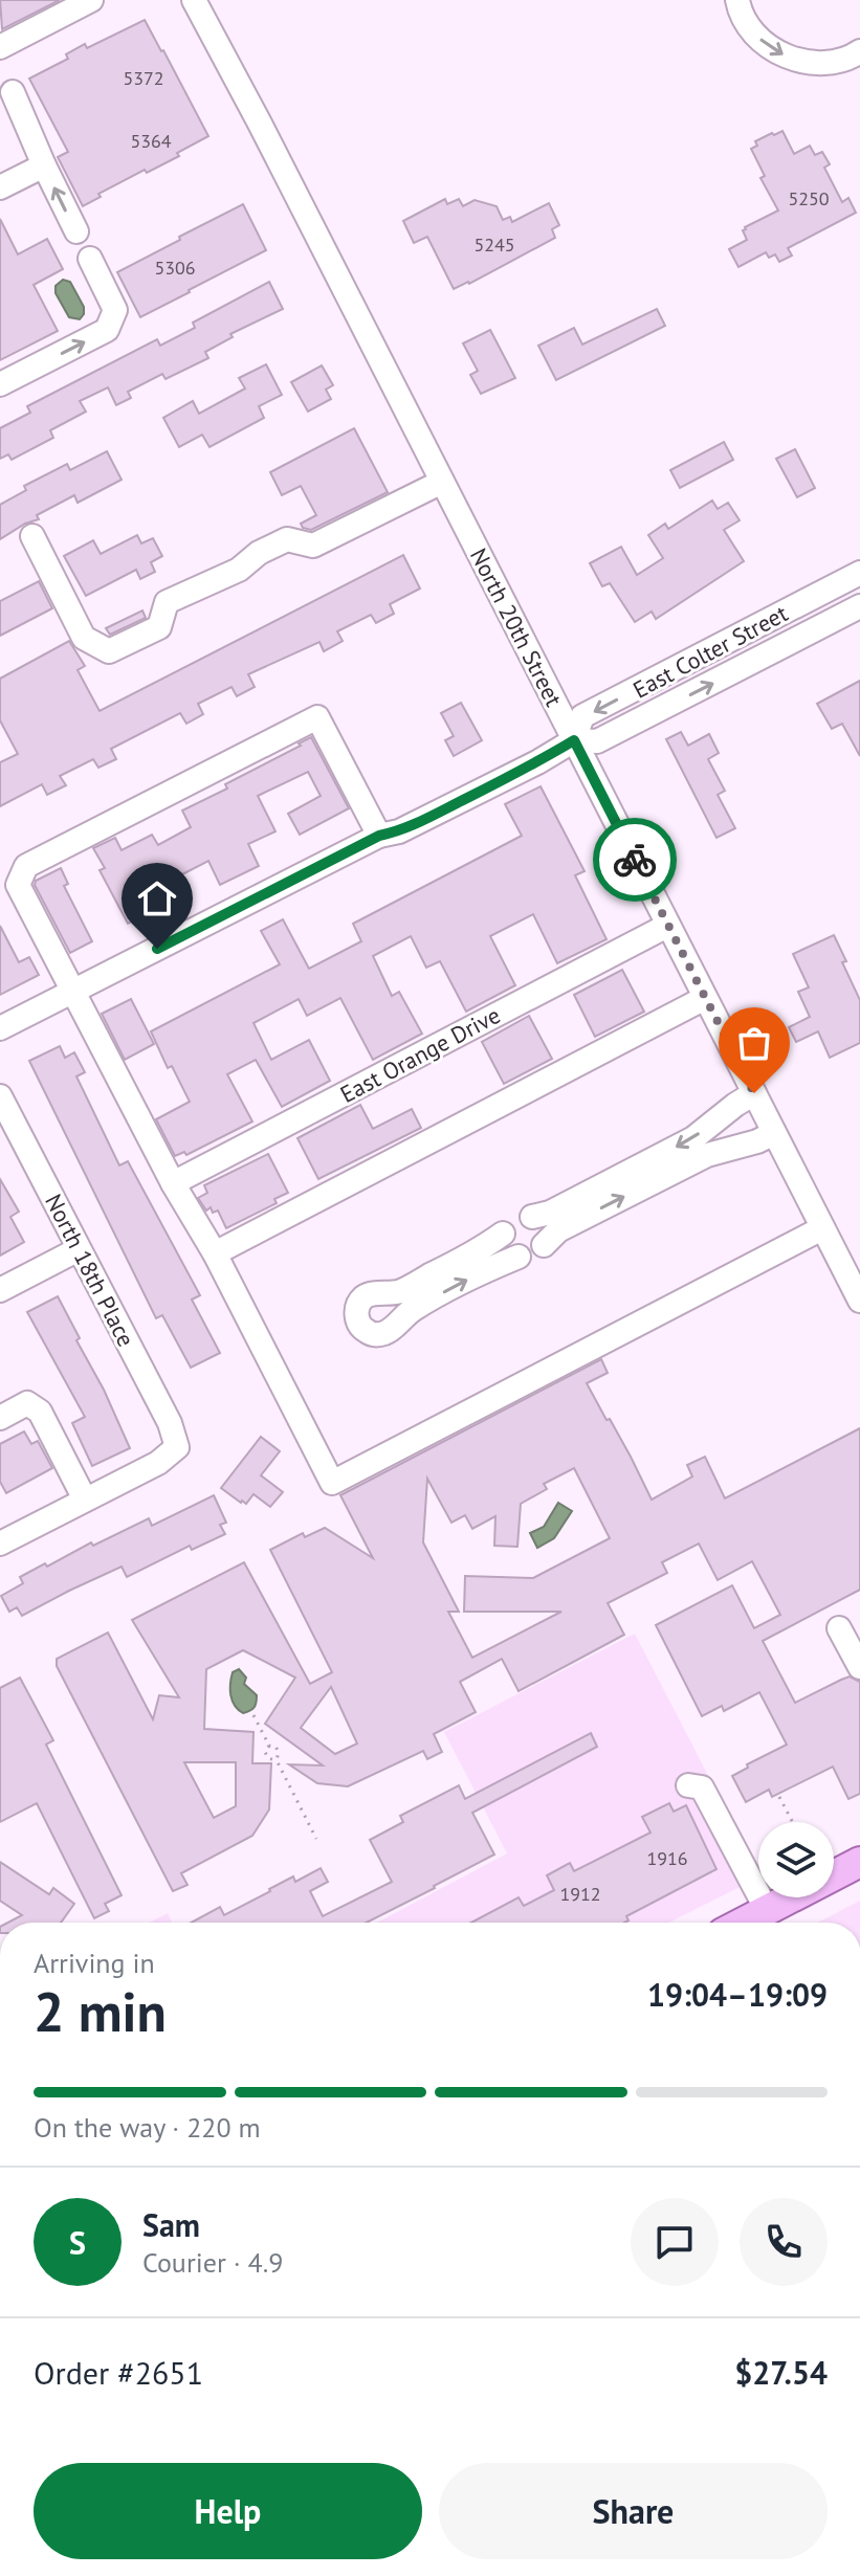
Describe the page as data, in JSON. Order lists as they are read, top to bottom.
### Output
{
  "streets": {
    "street": [
      "North 20th Street",
      "East Colter Street",
      "East Orange Drive",
      "North 18th Place"
    ]
  },
  "crossings": [
    ["North 20th Street", "East Colter Street"],
    ["North 20th Street", "East Orange Drive"]
  ],
  "house_numbers": [
    "5372",
    "5364",
    "5250",
    "5245",
    "5306",
    "1916",
    "1912"
  ],
  "page": {
    "heading": ["2 min", "Arriving in", "19:04–19:09"],
    "panel": [
      "Sam",
      "Courier · 4.9",
      "Order #2651",
      "$27.54"
    ],
    "bar": "On the way · 220 m",
    "round": "S",
    "buttons": ["Help", "Share"]
  }
}
